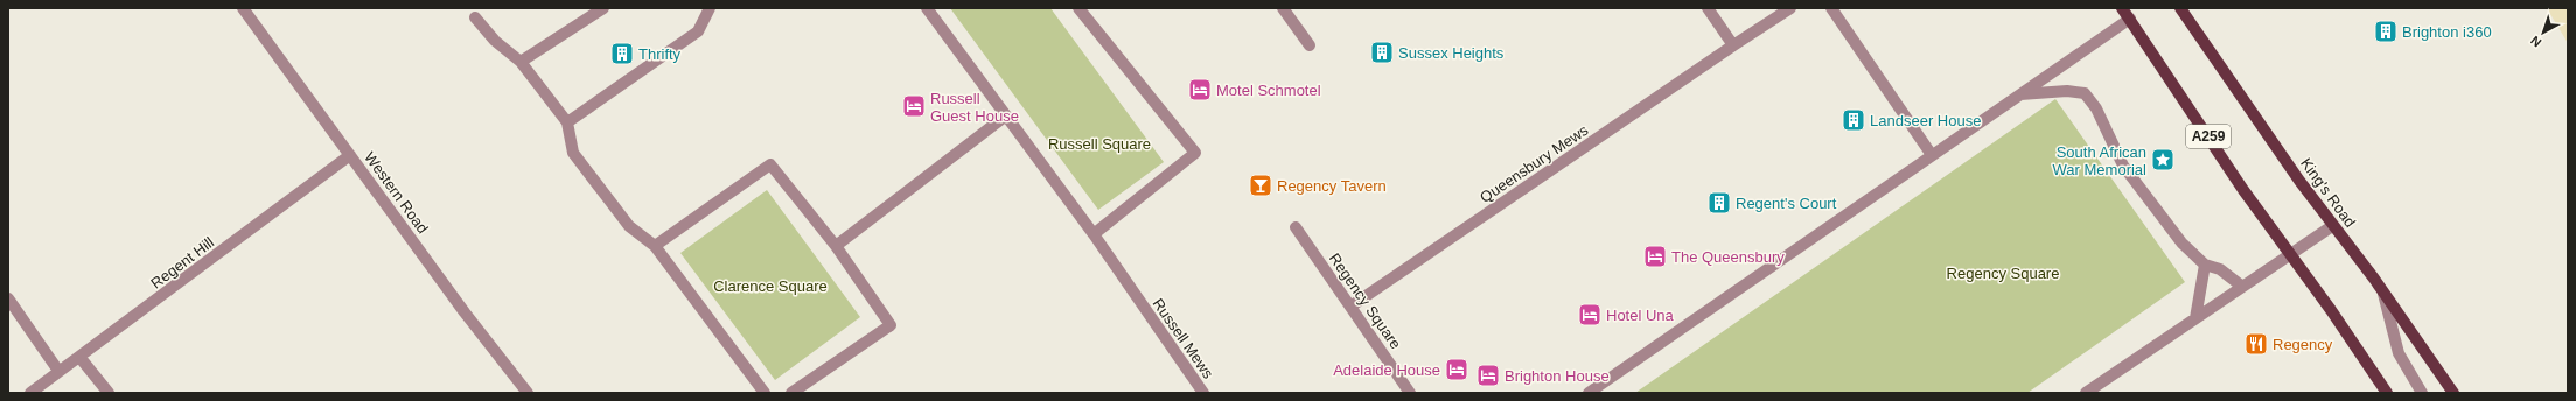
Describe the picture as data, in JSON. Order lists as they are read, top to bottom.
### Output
{
  "streets": {
    "main road": ["A259", "King's Road"],
    "street": [
      "Queensbury Mews",
      "Western Road",
      "Regent Hill",
      "Regency Square",
      "Russell Mews"
    ]
  },
  "crossings": [
    ["Queensbury Mews", "Regency Square"],
    ["Western Road", "Regent Hill"]
  ],
  "parks": ["Russell Square", "Regency Square", "Clarence Square"],
  "places": {
    "building": [
      "Brighton i360",
      "Sussex Heights",
      "Thrifty",
      "Landseer House",
      "Regent's Court"
    ],
    "hotel": [
      "Motel Schmotel",
      "Russell Guest House",
      "The Queensbury",
      "Hotel Una",
      "Adelaide House",
      "Brighton House"
    ],
    "place": ["South African War Memorial"],
    "bar": ["Regency Tavern"],
    "restaurant": ["Regency"]
  },
  "north": "bottom left"
}
